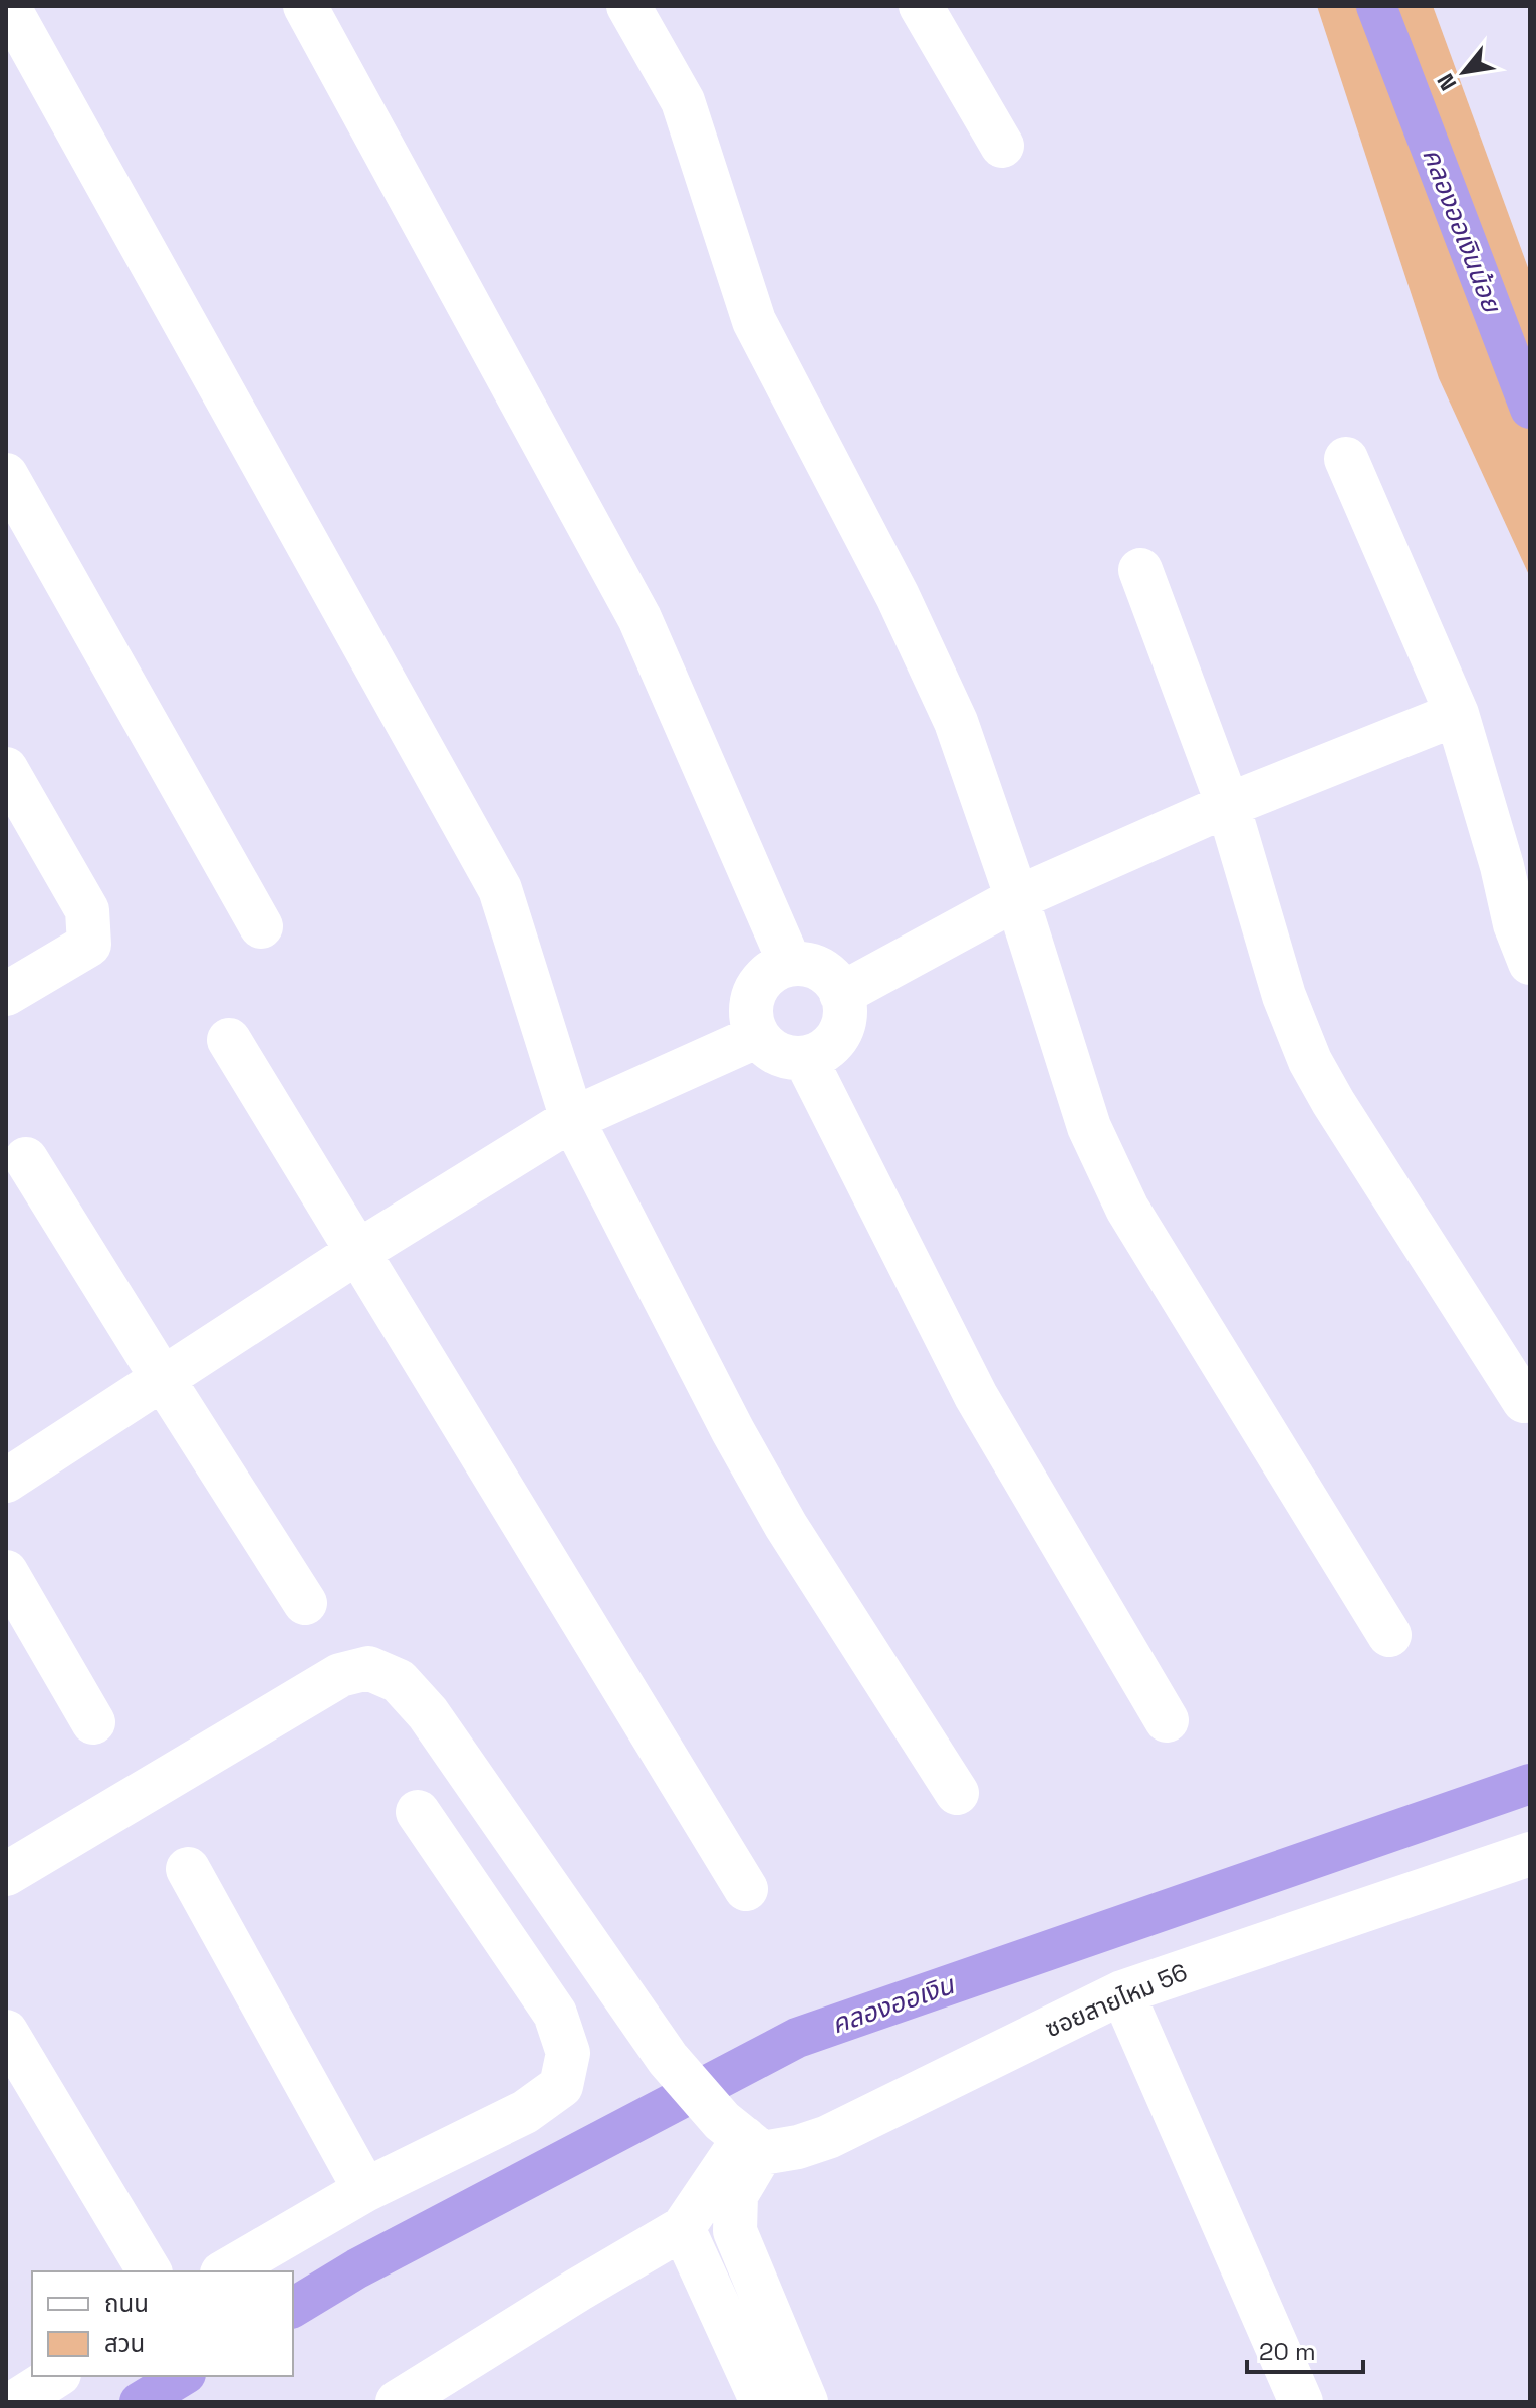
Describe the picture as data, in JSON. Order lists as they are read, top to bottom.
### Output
{
  "streets": {
    "street": ["ซอยสายไหม 56"]
  },
  "water": ["คลองออเงินน้อย", "คลองออเงิน"],
  "legend": ["ถนน", "สวน"],
  "scale_bar": "20 m",
  "north": "bottom left"
}
